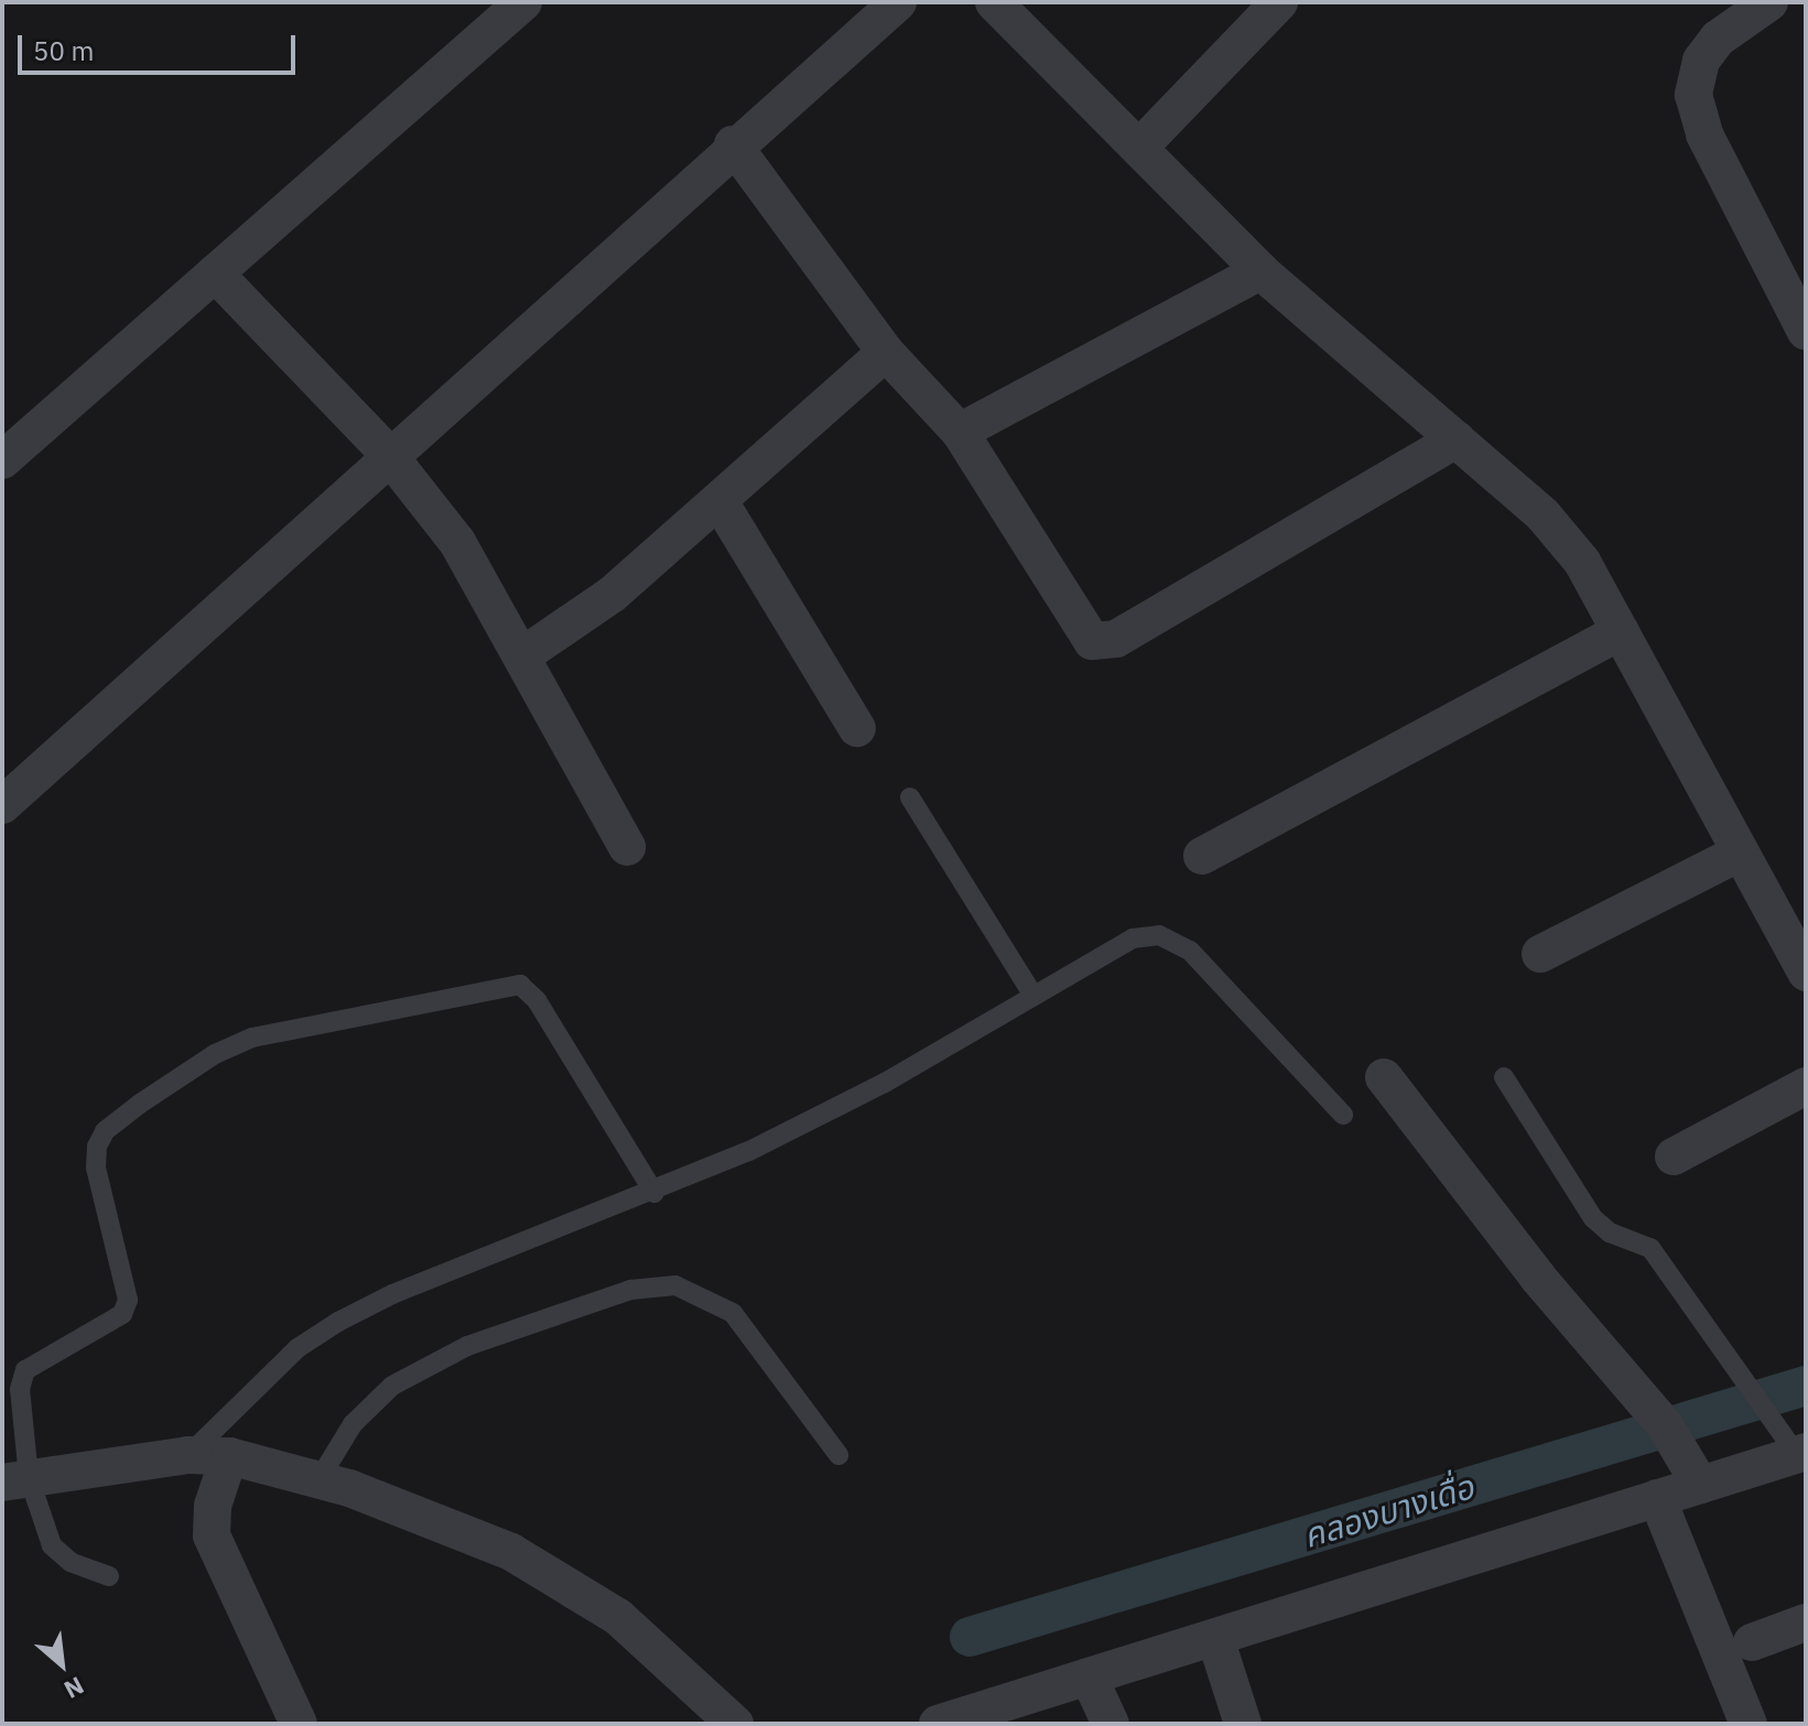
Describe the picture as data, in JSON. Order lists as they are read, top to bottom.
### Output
{
  "water": ["คลองบางเดื่อ"],
  "scale_bar": "50 m",
  "north": "bottom right"
}
